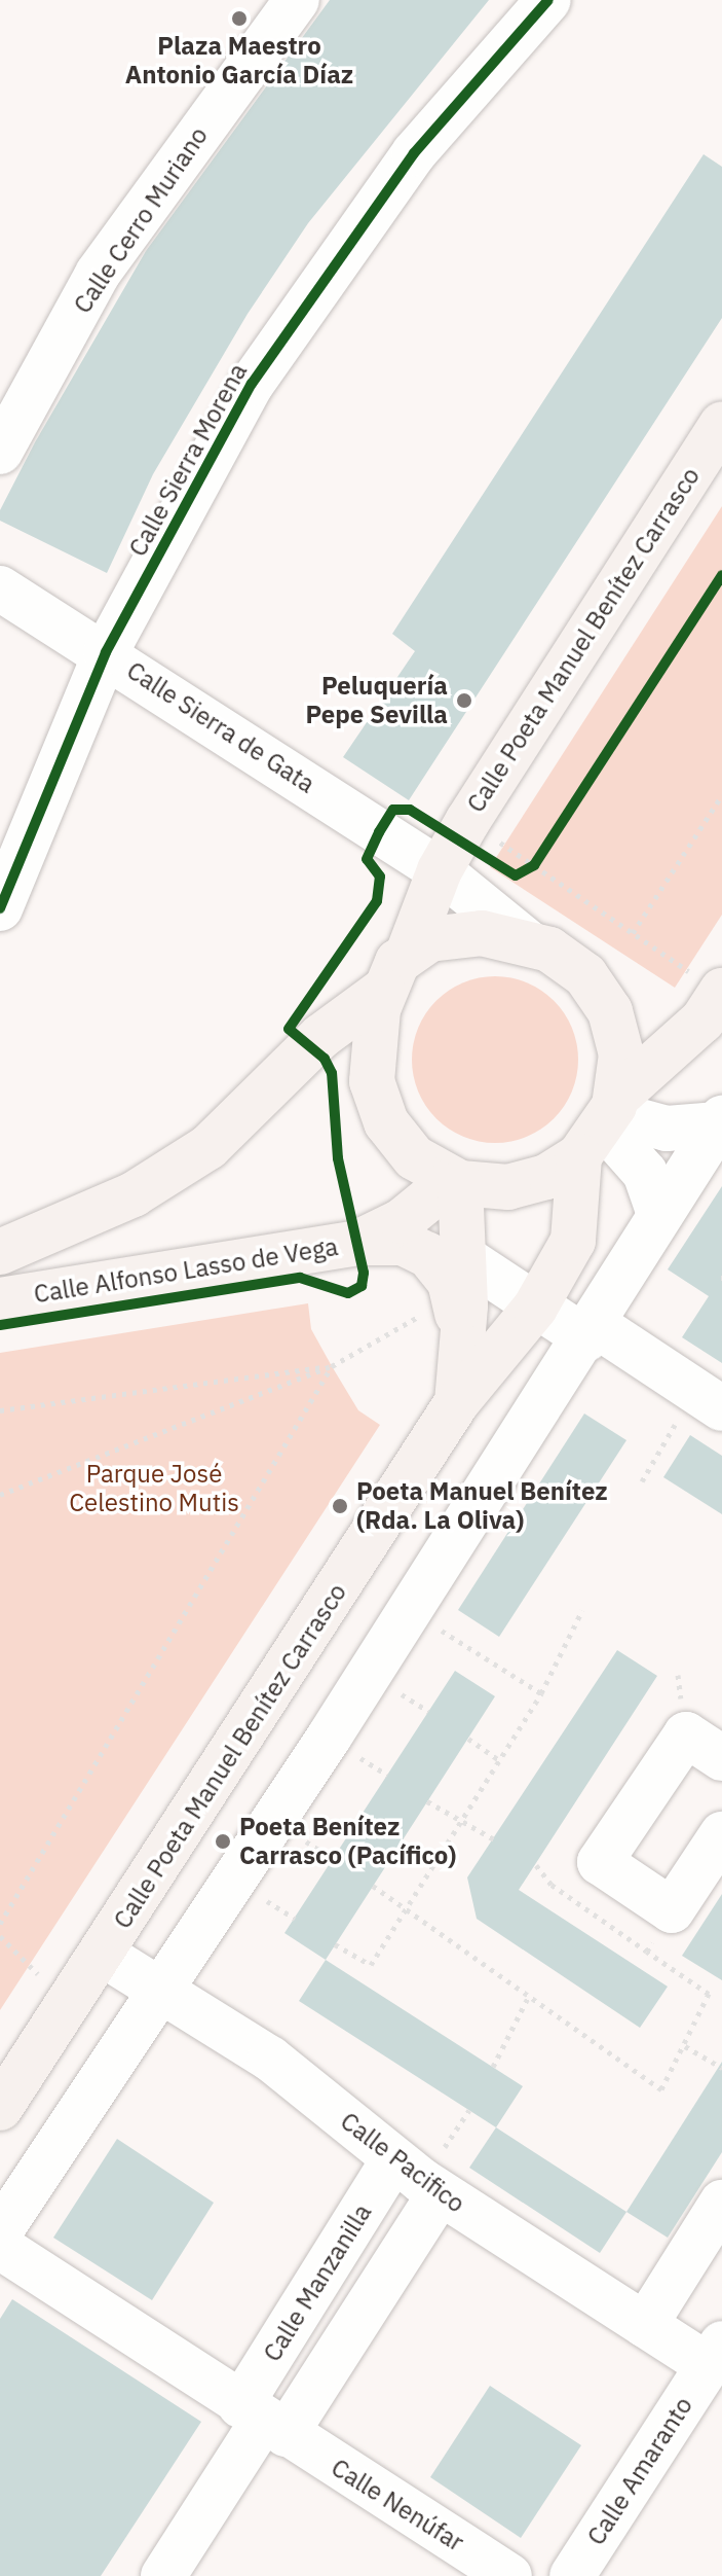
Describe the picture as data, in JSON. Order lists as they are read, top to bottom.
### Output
{
  "streets": {
    "main road": ["Calle Poeta Manuel Benítez Carrasco", "Calle Alfonso Lasso de Vega"],
    "street": [
      "Calle Cerro Muriano",
      "Calle Sierra Morena",
      "Calle Sierra de Gata",
      "Calle Pacifico",
      "Calle Manzanilla",
      "Calle Amaranto",
      "Calle Nenúfar"
    ]
  },
  "crossings": [
    ["Calle Sierra Morena", "Calle Sierra de Gata"],
    ["Calle Poeta Manuel Benítez Carrasco", "Calle Sierra de Gata"],
    ["Calle Poeta Manuel Benítez Carrasco", "Calle Alfonso Lasso de Vega"],
    ["Calle Poeta Manuel Benítez Carrasco", "Calle Pacifico"],
    ["Calle Sierra de Gata", "Calle Alfonso Lasso de Vega"],
    ["Calle Pacifico", "Calle Manzanilla"],
    ["Calle Pacifico", "Calle Amaranto"],
    ["Calle Manzanilla", "Calle Nenúfar"]
  ],
  "parks": ["Parque José Celestino Mutis"],
  "places": [
    "Plaza Maestro Antonio García Díaz",
    "Peluquería Pepe Sevilla",
    "Poeta Manuel Benítez (Rda. La Oliva)",
    "Poeta Benítez Carrasco (Pacífico)"
  ]
}
